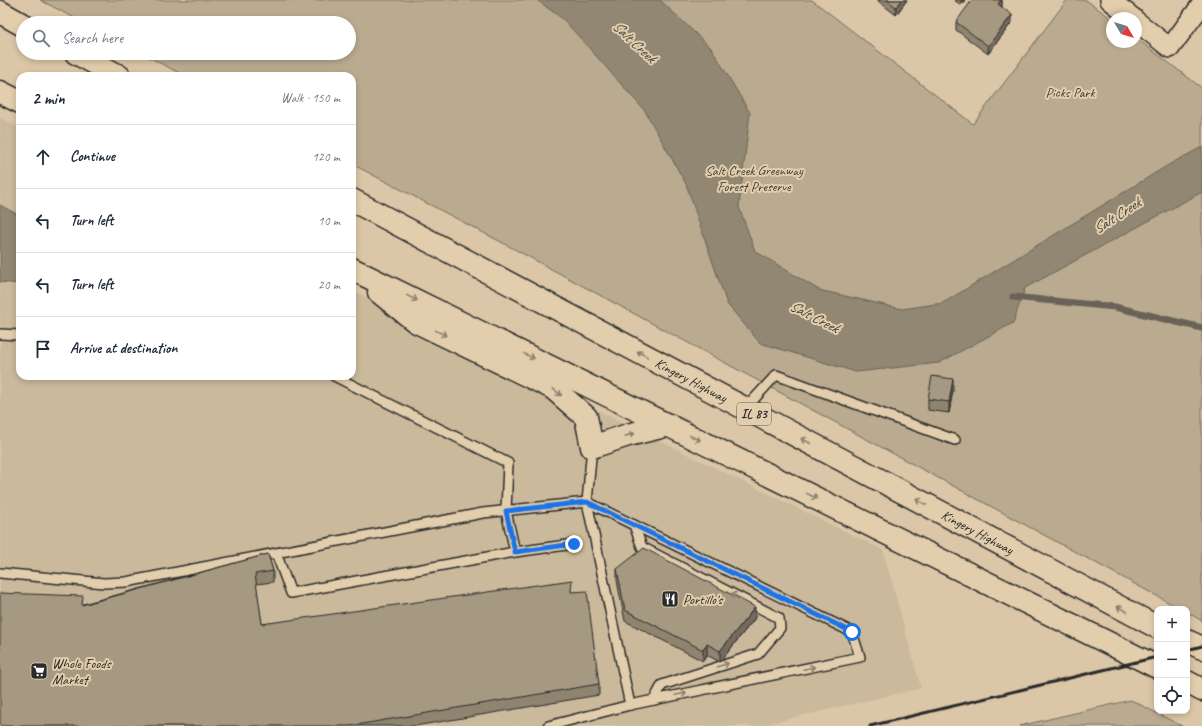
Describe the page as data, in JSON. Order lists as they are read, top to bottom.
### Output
{
  "streets": {
    "highway": ["Kingery Highway", "IL 83"]
  },
  "water": ["Salt Creek"],
  "parks": ["Picks Park", "Salt Creek Greenway Forest Preserve"],
  "places": {
    "restaurant": ["Portillo's"],
    "supermarket": ["Whole Foods Market"]
  },
  "north": "bottom right",
  "page": {
    "search": "Search here",
    "heading": ["2 min", "Walk · 150 m"],
    "list": [
      ["Continue", "120 m"],
      ["Turn left", "10 m"],
      ["Turn left", "20 m"],
      "Arrive at destination"
    ],
    "map_buttons": ["+", "−"]
  }
}
